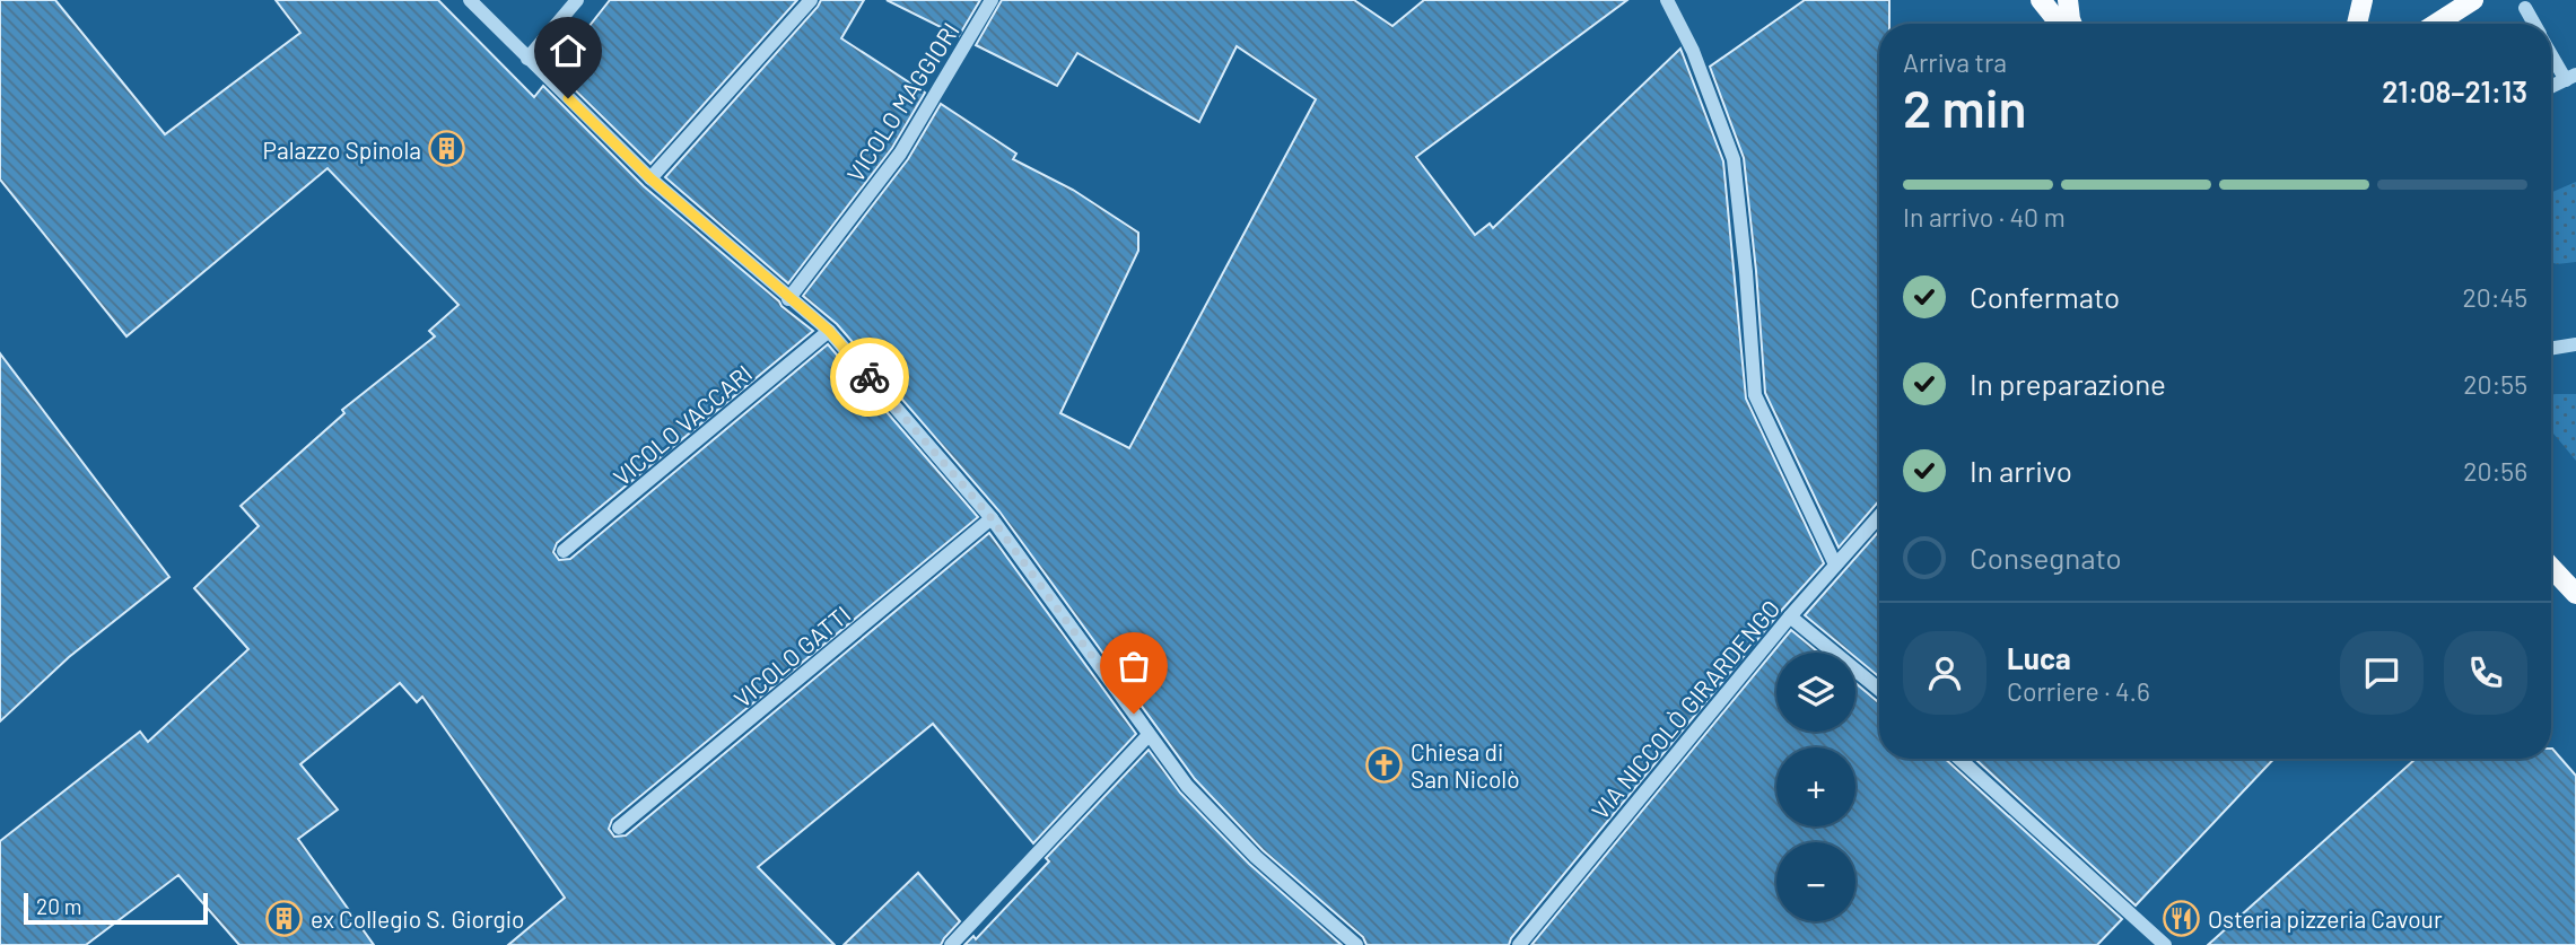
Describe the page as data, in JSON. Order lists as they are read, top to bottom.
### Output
{
  "streets": {
    "street": [
      "VICOLO MAGGIORI",
      "VICOLO VACCARI",
      "VICOLO GATTI",
      "VIA NICCOLÒ GIRARDENGO"
    ]
  },
  "places": {
    "building": ["Palazzo Spinola", "ex Collegio S. Giorgio"],
    "church": ["Chiesa di San Nicolò"],
    "restaurant": ["Osteria pizzeria Cavour"]
  },
  "scale_bar": "20 m",
  "page": {
    "heading": ["2 min", "Arriva tra", "21:08–21:13"],
    "panel": ["Luca", "Corriere · 4.6"],
    "bar": "In arrivo · 40 m",
    "list": [
      ["Confermato", "20:45"],
      ["In preparazione", "20:55"],
      ["In arrivo", "20:56"],
      "Consegnato"
    ],
    "map_buttons": ["+", "−"],
    "scale": "20 m"
  }
}
